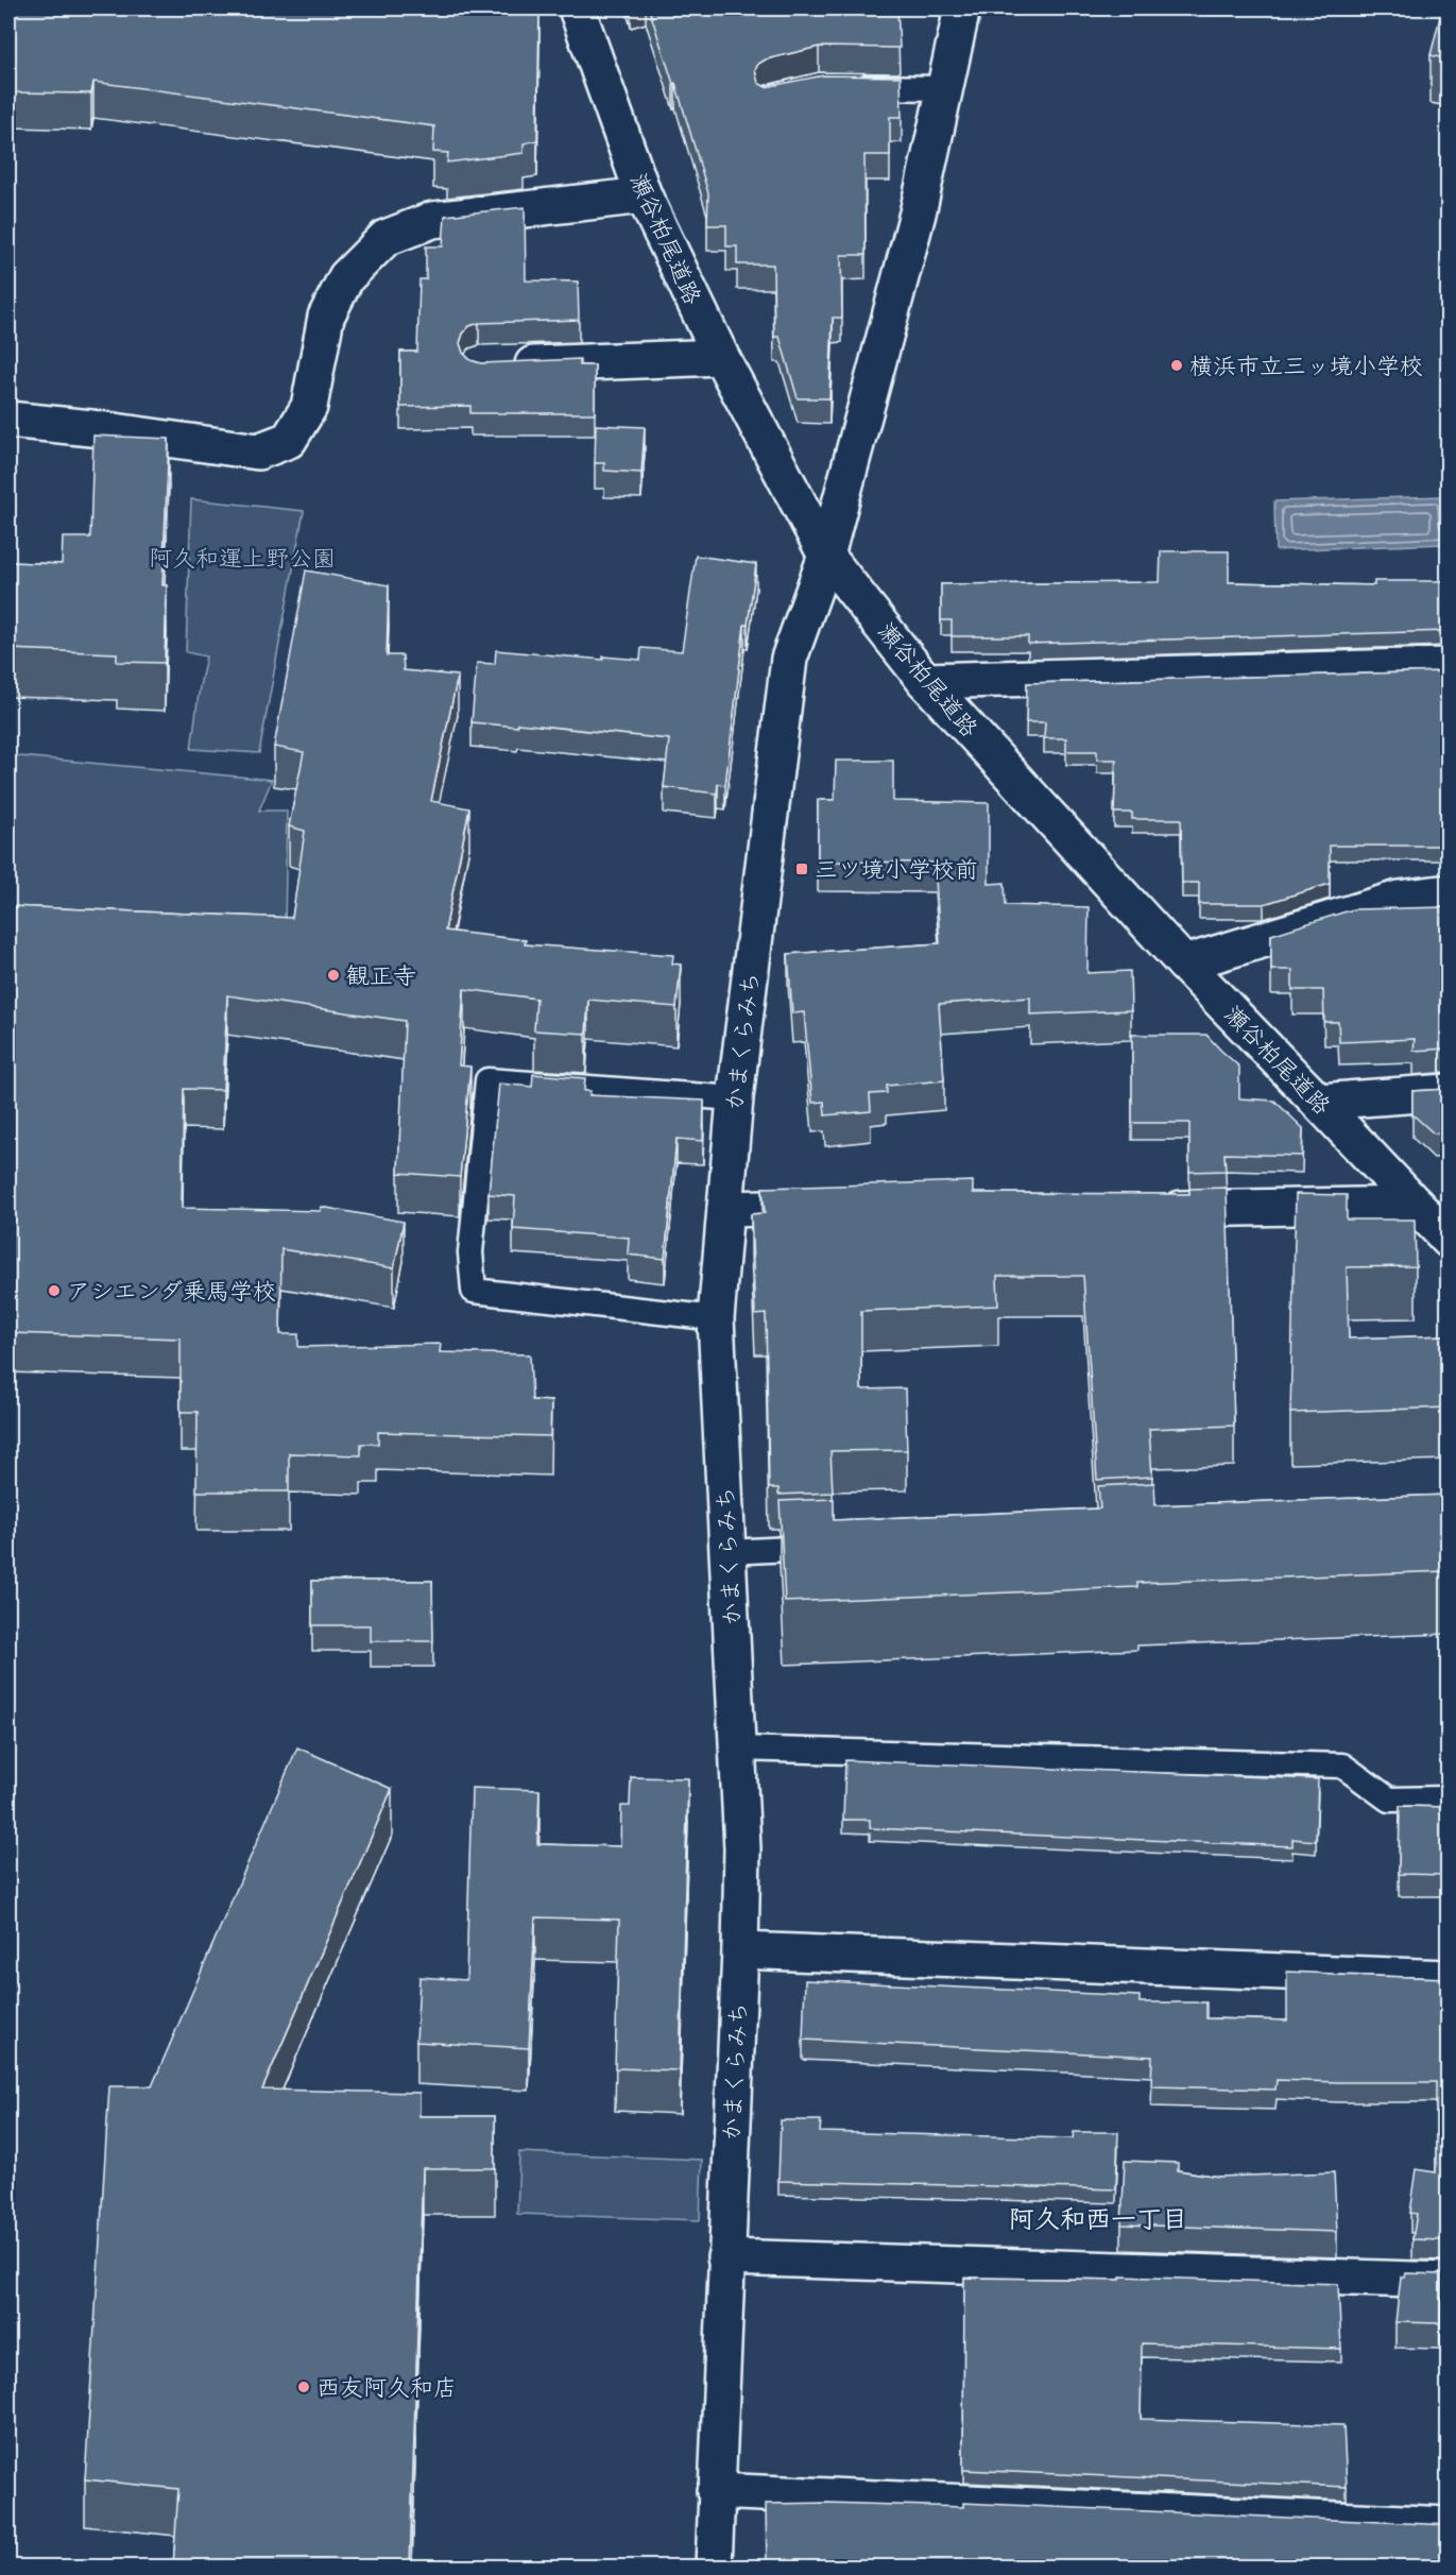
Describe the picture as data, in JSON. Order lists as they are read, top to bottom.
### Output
{
  "streets": {
    "street": ["瀬谷柏尾道路", "かまくらみち"]
  },
  "crossings": [
    ["瀬谷柏尾道路", "かまくらみち"]
  ],
  "districts": ["阿久和西一丁目"],
  "parks": ["阿久和運上野公園"],
  "places": {
    "other": [
      "横浜市立三ッ境小学校",
      "観正寺",
      "アシエンダ乗馬学校",
      "西友阿久和店"
    ],
    "transit": ["三ツ境小学校前"]
  }
}
